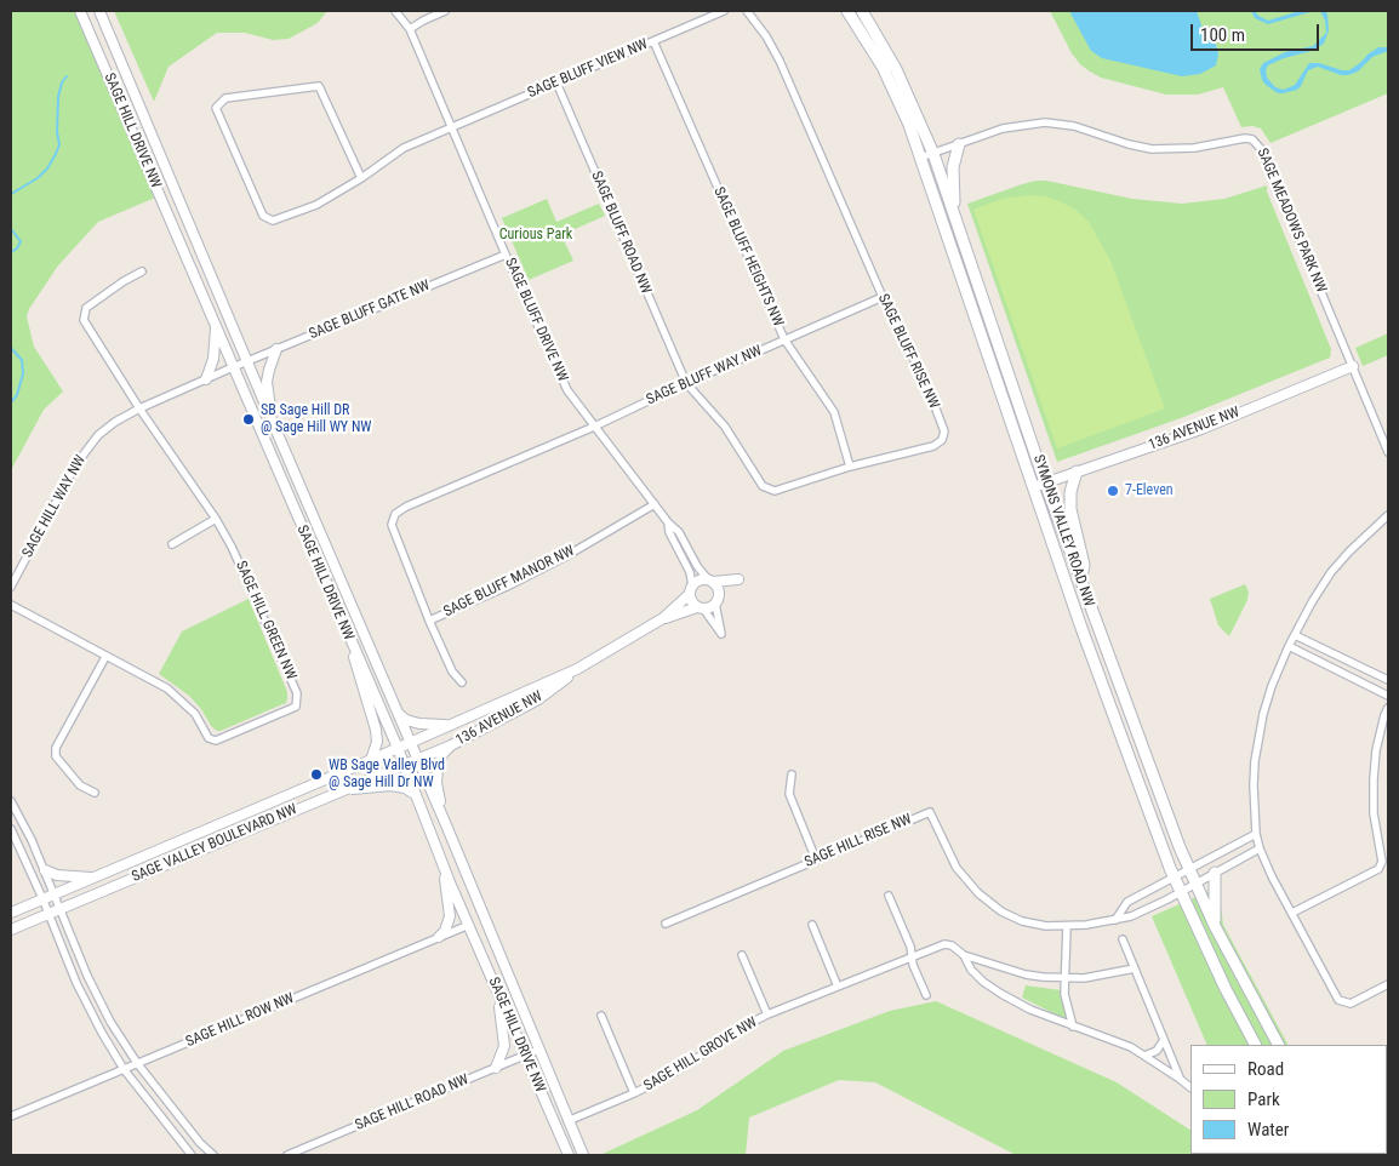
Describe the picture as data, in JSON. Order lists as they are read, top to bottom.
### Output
{
  "streets": {
    "main road": ["SYMONS VALLEY ROAD NW"],
    "street": [
      "SAGE BLUFF VIEW NW",
      "SAGE HILL DRIVE NW",
      "SAGE MEADOWS PARK NW",
      "SAGE BLUFF ROAD NW",
      "SAGE BLUFF HEIGHTS NW",
      "SAGE BLUFF GATE NW",
      "SAGE BLUFF DRIVE NW",
      "SAGE BLUFF RISE NW",
      "SAGE BLUFF WAY NW",
      "136 AVENUE NW",
      "SAGE HILL WAY NW",
      "SAGE BLUFF MANOR NW",
      "SAGE HILL GREEN NW",
      "SAGE HILL RISE NW",
      "SAGE VALLEY BOULEVARD NW",
      "SAGE HILL ROW NW",
      "SAGE HILL GROVE NW",
      "SAGE HILL ROAD NW"
    ]
  },
  "crossings": [
    ["SAGE BLUFF VIEW NW", "SAGE BLUFF ROAD NW"],
    ["SAGE BLUFF VIEW NW", "SAGE BLUFF HEIGHTS NW"],
    ["SAGE BLUFF VIEW NW", "SAGE BLUFF DRIVE NW"],
    ["SAGE HILL DRIVE NW", "SAGE BLUFF GATE NW"],
    ["SAGE HILL DRIVE NW", "136 AVENUE NW"],
    ["SAGE HILL DRIVE NW", "SAGE HILL WAY NW"],
    ["SAGE HILL DRIVE NW", "SAGE VALLEY BOULEVARD NW"],
    ["SAGE HILL DRIVE NW", "SAGE HILL ROW NW"],
    ["SAGE HILL DRIVE NW", "SAGE HILL GROVE NW"],
    ["SAGE HILL DRIVE NW", "SAGE HILL ROAD NW"],
    ["SAGE MEADOWS PARK NW", "136 AVENUE NW"],
    ["SAGE MEADOWS PARK NW", "SYMONS VALLEY ROAD NW"],
    ["SAGE BLUFF ROAD NW", "SAGE BLUFF RISE NW"],
    ["SAGE BLUFF ROAD NW", "SAGE BLUFF WAY NW"],
    ["SAGE BLUFF HEIGHTS NW", "SAGE BLUFF RISE NW"],
    ["SAGE BLUFF HEIGHTS NW", "SAGE BLUFF WAY NW"],
    ["SAGE BLUFF GATE NW", "SAGE BLUFF DRIVE NW"],
    ["SAGE BLUFF GATE NW", "SAGE HILL WAY NW"],
    ["SAGE BLUFF DRIVE NW", "SAGE BLUFF WAY NW"],
    ["SAGE BLUFF DRIVE NW", "136 AVENUE NW"],
    ["SAGE BLUFF DRIVE NW", "SAGE BLUFF MANOR NW"],
    ["SAGE BLUFF RISE NW", "SAGE BLUFF WAY NW"],
    ["SAGE BLUFF WAY NW", "SAGE BLUFF MANOR NW"],
    ["136 AVENUE NW", "SYMONS VALLEY ROAD NW"],
    ["136 AVENUE NW", "SAGE VALLEY BOULEVARD NW"],
    ["SAGE HILL WAY NW", "SAGE HILL GREEN NW"],
    ["SYMONS VALLEY ROAD NW", "SAGE HILL RISE NW"]
  ],
  "parks": ["Curious Park"],
  "places": ["SB Sage Hill DR @ Sage Hill WY NW", "7-Eleven", "WB Sage Valley Blvd @ Sage Hill Dr NW"],
  "legend": ["Road", "Park", "Water"],
  "scale_bar": "100 m"
}
